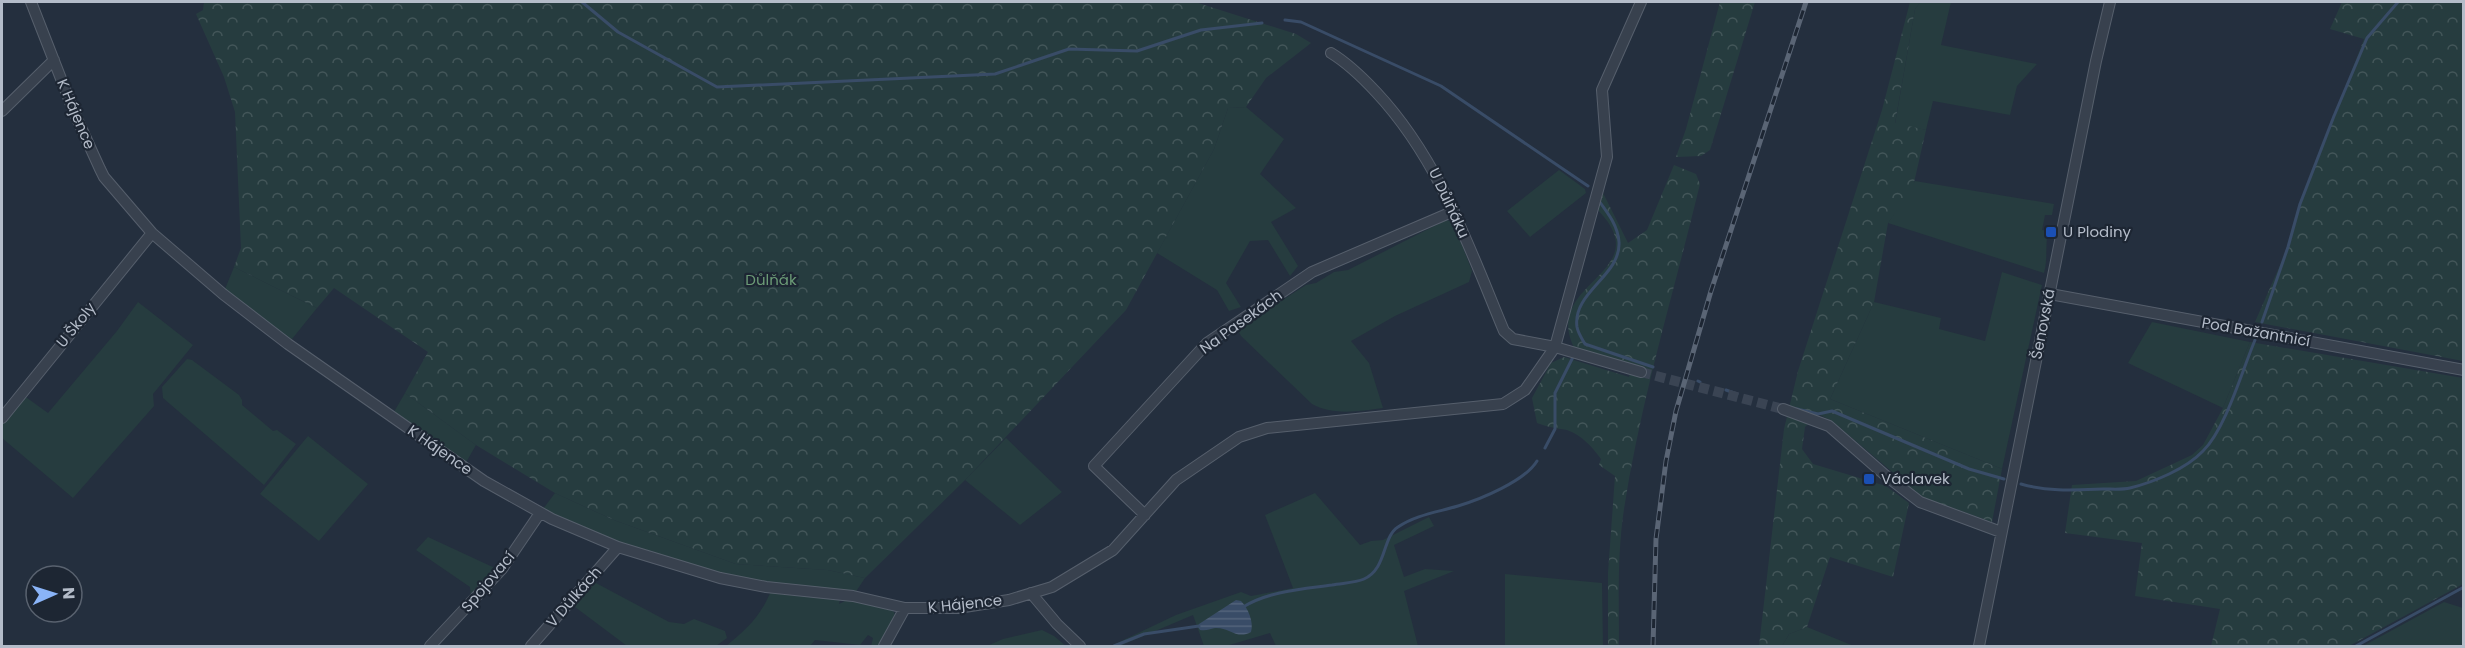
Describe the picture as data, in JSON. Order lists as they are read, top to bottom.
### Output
{
  "streets": {
    "street": [
      "K Hájence",
      "U Důlňáku",
      "Na Pasekách",
      "Šenovská",
      "U Školy",
      "Pod Bažantnicí",
      "Spojovací",
      "V Důlkách"
    ]
  },
  "crossings": [
    ["K Hájence", "U Školy"],
    ["K Hájence", "Spojovací"],
    ["K Hájence", "V Důlkách"],
    ["U Důlňáku", "Na Pasekách"],
    ["Šenovská", "Pod Bažantnicí"]
  ],
  "parks": ["Důlňák"],
  "places": {
    "transit": ["U Plodiny", "Václavek"]
  },
  "north": "right"
}
